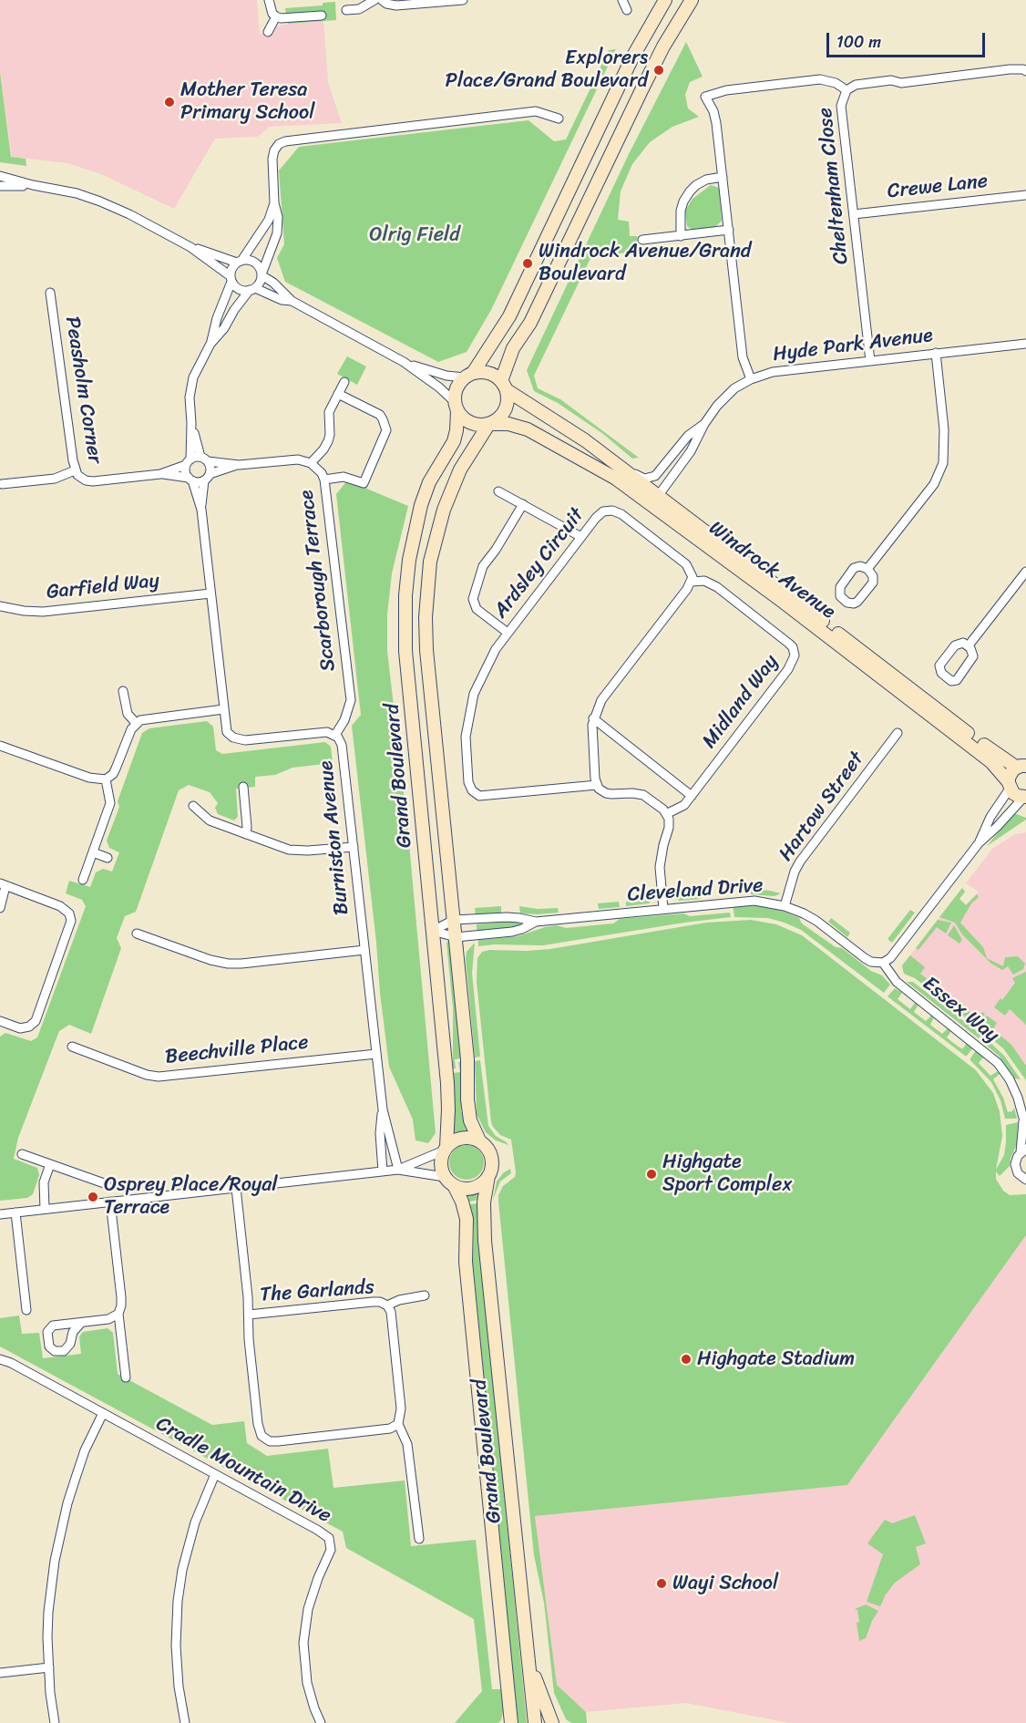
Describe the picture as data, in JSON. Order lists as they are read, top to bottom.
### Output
{
  "streets": {
    "street": [
      "Cheltenham Close",
      "Crewe Lane",
      "Hyde Park Avenue",
      "Peasholm Corner",
      "Ardsley Circuit",
      "Windrock Avenue",
      "Scarborough Terrace",
      "Garfield Way",
      "Midland Way",
      "Grand Boulevard",
      "Hartow Street",
      "Burniston Avenue",
      "Cleveland Drive",
      "Essex Way",
      "Beechville Place",
      "The Garlands",
      "Cradle Mountain Drive"
    ]
  },
  "crossings": [
    ["Cheltenham Close", "Crewe Lane"],
    ["Cheltenham Close", "Hyde Park Avenue"],
    ["Hyde Park Avenue", "Windrock Avenue"],
    ["Peasholm Corner", "Scarborough Terrace"],
    ["Peasholm Corner", "Burniston Avenue"],
    ["Ardsley Circuit", "Midland Way"],
    ["Windrock Avenue", "Grand Boulevard"],
    ["Scarborough Terrace", "Burniston Avenue"],
    ["Garfield Way", "Burniston Avenue"],
    ["Grand Boulevard", "Cleveland Drive"],
    ["Hartow Street", "Cleveland Drive"],
    ["Burniston Avenue", "Beechville Place"],
    ["Cleveland Drive", "Essex Way"]
  ],
  "parks": ["Olrig Field"],
  "places": [
    "Explorers Place/Grand Boulevard",
    "Mother Teresa Primary School",
    "Windrock Avenue/Grand Boulevard",
    "Highgate Sport Complex",
    "Osprey Place/Royal Terrace",
    "Highgate Stadium",
    "Wayi School"
  ],
  "scale_bar": "100 m"
}
